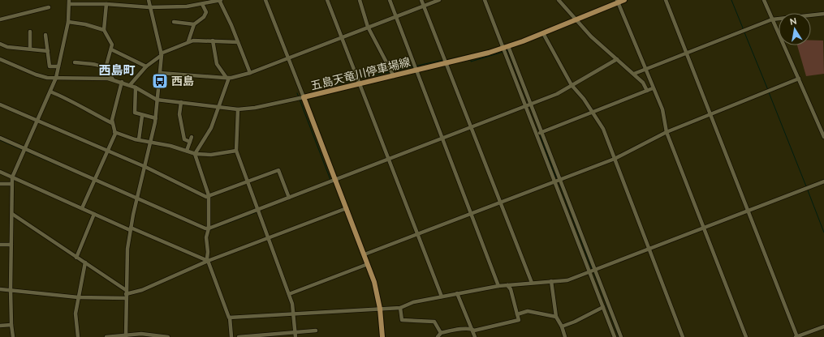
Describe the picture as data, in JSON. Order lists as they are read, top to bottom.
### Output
{
  "streets": {
    "main road": ["五島天竜川停車場線"]
  },
  "districts": ["西島町"],
  "places": {
    "bus stop": ["西島"]
  },
  "north": "top"
}
